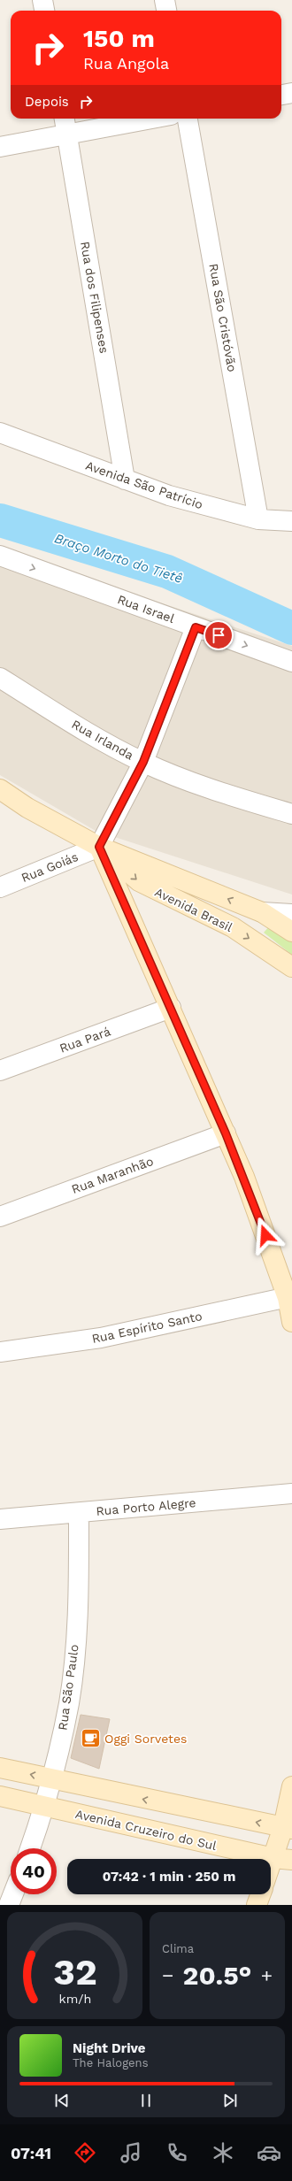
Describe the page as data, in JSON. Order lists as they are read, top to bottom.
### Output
{
  "streets": {
    "street": [
      "Rua dos Filipenses",
      "Rua São Cristóvão",
      "Avenida São Patrício",
      "Rua Israel",
      "Rua Irlanda",
      "Rua Goiás",
      "Avenida Brasil",
      "Rua Pará",
      "Rua Maranhão",
      "Rua Espírito Santo",
      "Rua Porto Alegre",
      "Rua São Paulo",
      "Avenida Cruzeiro do Sul"
    ]
  },
  "crossings": [
    ["Rua dos Filipenses", "Avenida São Patrício"],
    ["Rua São Cristóvão", "Avenida São Patrício"],
    ["Rua Goiás", "Avenida Brasil"],
    ["Rua Porto Alegre", "Rua São Paulo"],
    ["Rua São Paulo", "Avenida Cruzeiro do Sul"]
  ],
  "one_way": ["Rua Israel"],
  "water": ["Braço Morto do Tietê"],
  "places": {
    "cafe": ["Oggi Sorvetes"]
  },
  "page": {
    "turn": ["150 m", "Rua Angola"],
    "then": "Depois",
    "limit": "40",
    "trip": "07:42 · 1 min · 250 m",
    "tile": "Clima",
    "heat": ["−", "20.5°", "+"],
    "song": ["Night Drive", "The Halogens"],
    "tabs": "07:41",
    "gauge": ["32", "km/h"]
  }
}
